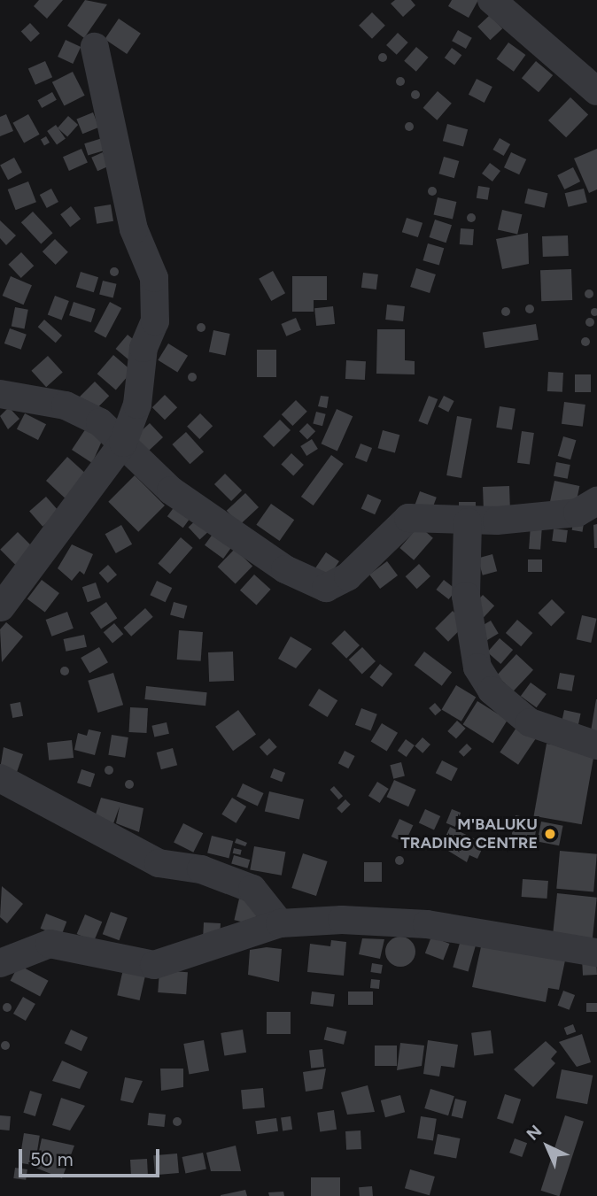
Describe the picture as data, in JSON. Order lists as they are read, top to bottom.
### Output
{
  "places": ["M'BALUKU TRADING CENTRE"],
  "scale_bar": "50 m",
  "north": "top left"
}
